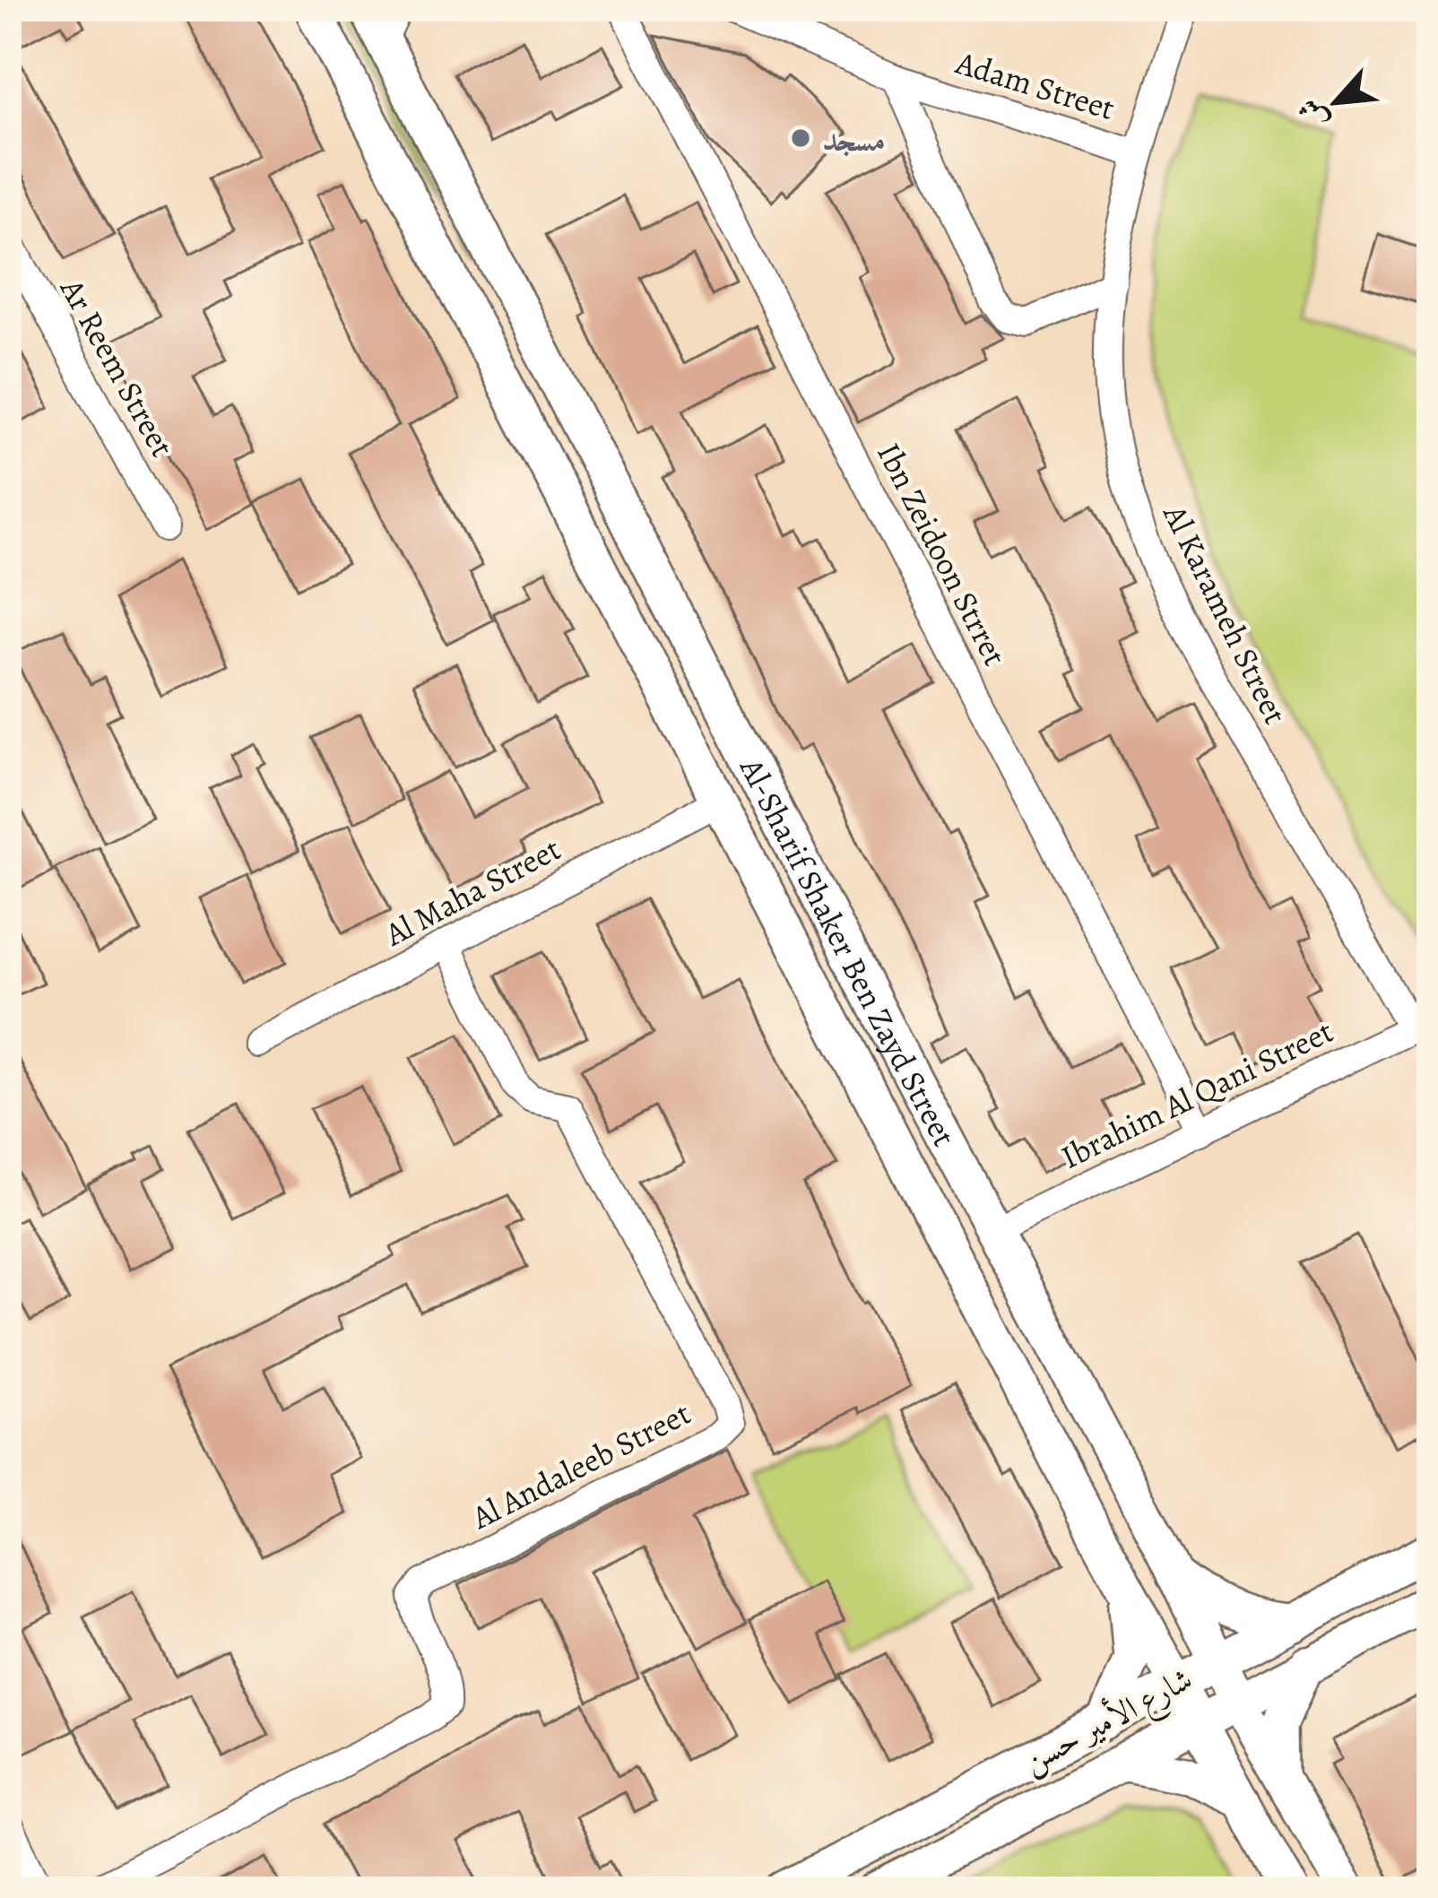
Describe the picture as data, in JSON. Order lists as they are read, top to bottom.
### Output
{
  "streets": {
    "main road": ["Al-Sharif Shaker Ben Zayd Street", "شارع الأمير حسن"],
    "street": [
      "Adam Street",
      "Ar Reem Street",
      "Ibn Zeidoon Strret",
      "Al Karameh Street",
      "Al Maha Street",
      "Ibrahim Al Qani Street",
      "Al Andaleeb Street"
    ]
  },
  "crossings": [
    ["Adam Street", "Al Karameh Street"],
    ["Ibn Zeidoon Strret", "Ibrahim Al Qani Street"],
    ["Al Karameh Street", "Ibrahim Al Qani Street"],
    ["Al Maha Street", "Al-Sharif Shaker Ben Zayd Street"],
    ["Al Maha Street", "Al Andaleeb Street"],
    ["Al-Sharif Shaker Ben Zayd Street", "Ibrahim Al Qani Street"],
    ["Al-Sharif Shaker Ben Zayd Street", "شارع الأمير حسن"]
  ],
  "places": ["مسجد"],
  "north": "bottom left"
}
